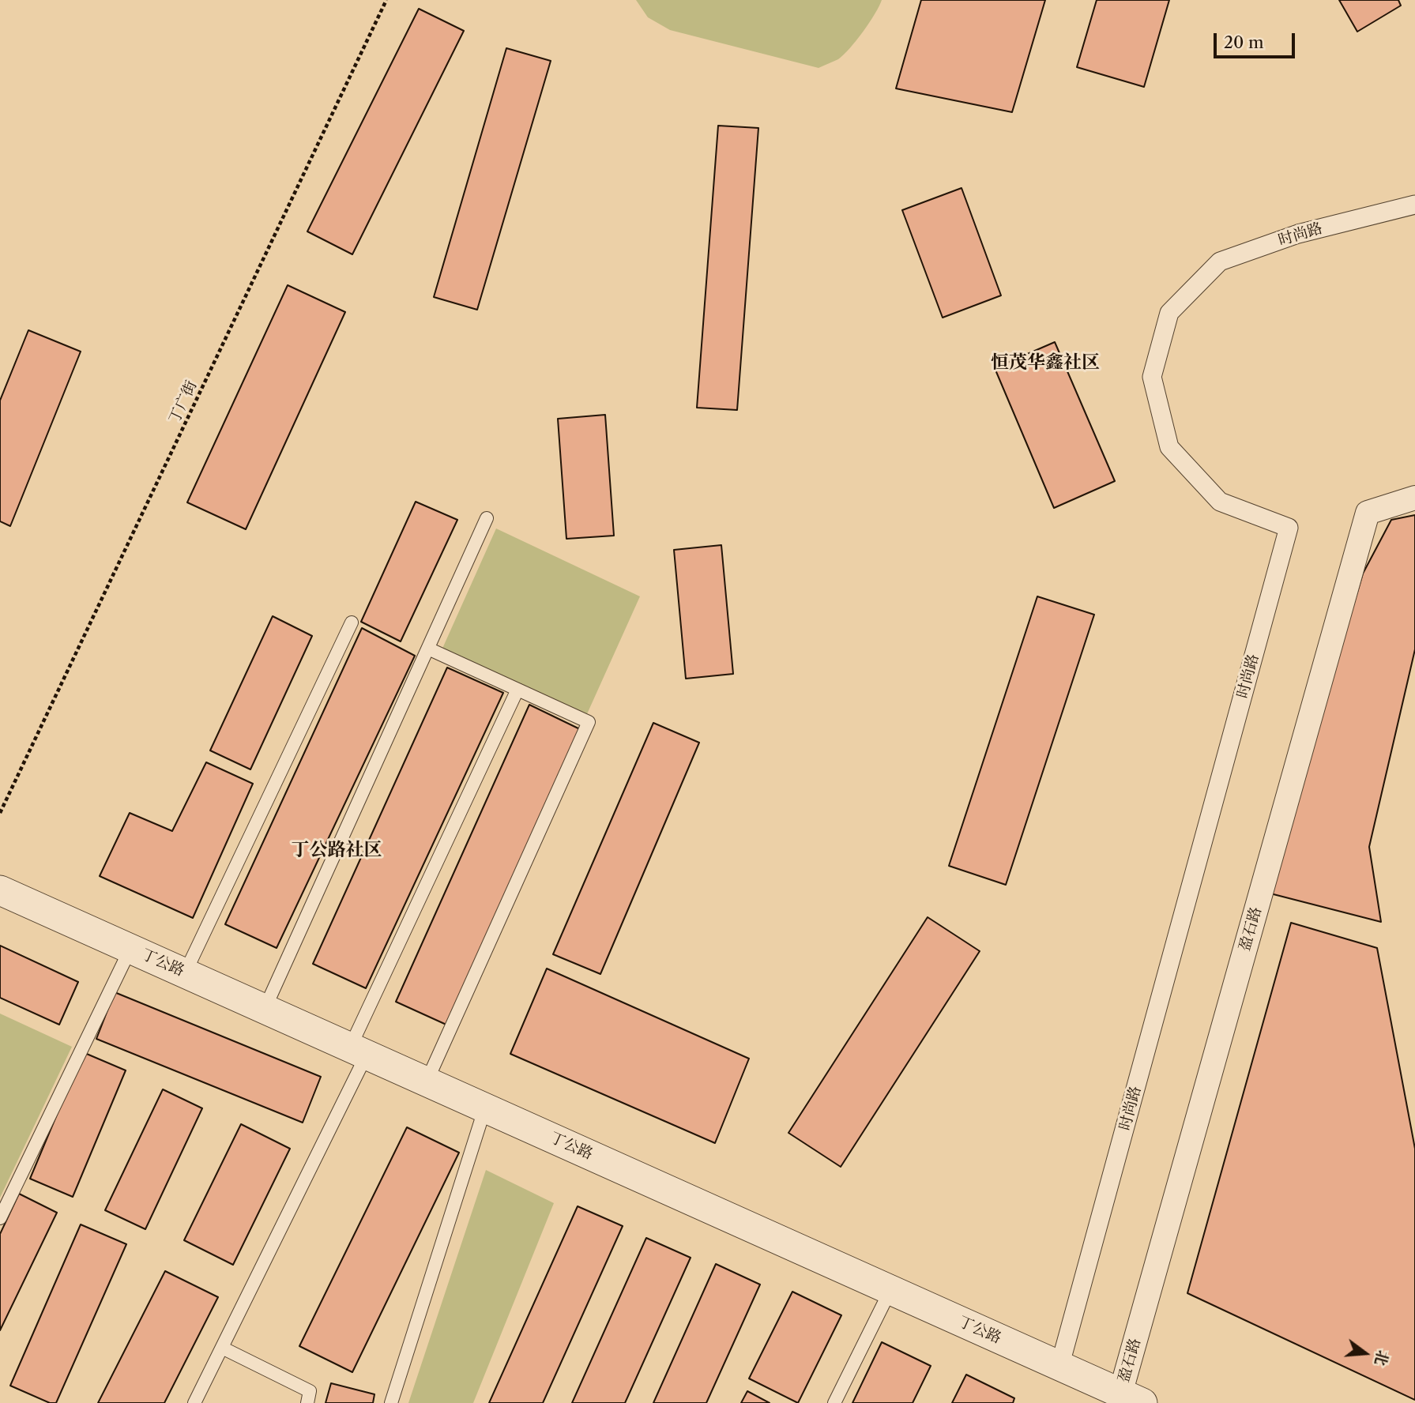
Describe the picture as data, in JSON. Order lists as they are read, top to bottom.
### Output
{
  "streets": {
    "street": ["时尚路", "盈石路", "丁公路"],
    "path": ["丁广街"]
  },
  "crossings": [
    ["时尚路", "丁公路"],
    ["盈石路", "丁公路"]
  ],
  "districts": ["恒茂华鑫社区", "丁公路社区"],
  "scale_bar": "20 m",
  "north": "right"
}
